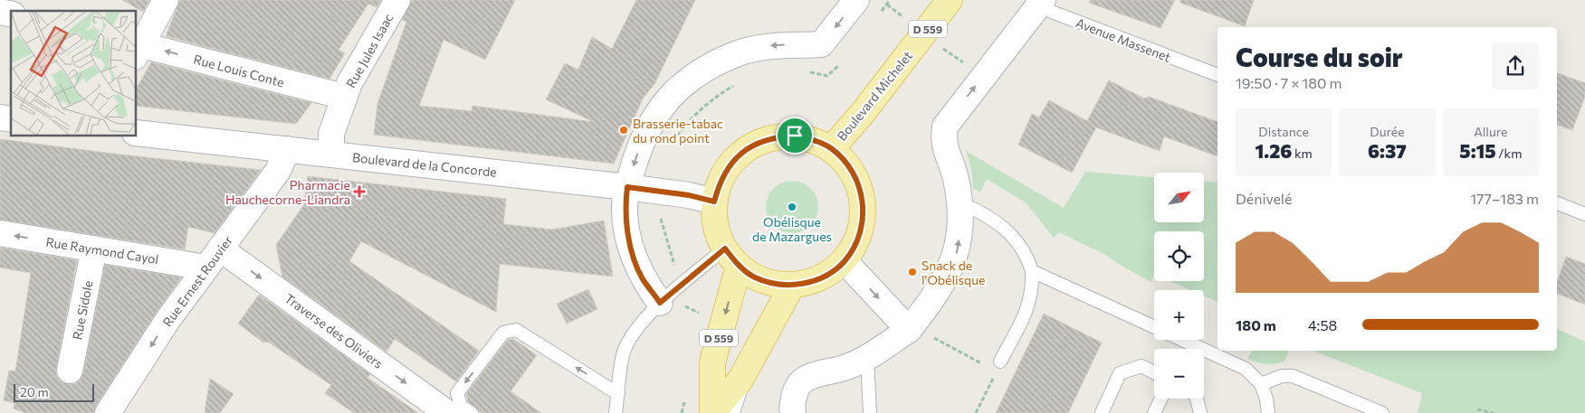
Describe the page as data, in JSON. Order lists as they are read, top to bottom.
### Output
{
  "streets": {
    "main road": ["D 559", "Boulevard Michelet"],
    "street": [
      "Rue Jules Isaac",
      "Rue Louis Conte",
      "Boulevard de la Concorde",
      "Rue Raymond Cayol",
      "Rue Ernest Rouvier",
      "Rue Sidole",
      "Traverse des Oliviers"
    ],
    "lane": ["Avenue Massenet"]
  },
  "crossings": [
    ["D 559", "Boulevard Michelet"],
    ["D 559", "Boulevard de la Concorde"],
    ["Rue Jules Isaac", "Rue Louis Conte"],
    ["Rue Jules Isaac", "Boulevard de la Concorde"],
    ["Boulevard Michelet", "Boulevard de la Concorde"],
    ["Boulevard de la Concorde", "Rue Ernest Rouvier"],
    ["Rue Raymond Cayol", "Rue Ernest Rouvier"],
    ["Rue Raymond Cayol", "Rue Sidole"],
    ["Rue Raymond Cayol", "Traverse des Oliviers"],
    ["Rue Ernest Rouvier", "Traverse des Oliviers"]
  ],
  "one_way": [
    "Rue Louis Conte",
    "Rue Raymond Cayol",
    "Rue Ernest Rouvier",
    "Traverse des Oliviers"
  ],
  "places": {
    "other": ["Brasserie-tabac du rond point", "Obélisque de Mazargues", "Snack de l'Obélisque"],
    "health": ["Pharmacie Hauchecorne-Liandra"]
  },
  "scale_bar": "20 m",
  "north": "top right",
  "page": {
    "heading": ["Course du soir", "19:50 · 7 × 180 m"],
    "stats": [
      ["Distance", "1.26 km"],
      ["Durée", "6:37"],
      ["Allure", "5:15 /km"]
    ],
    "map_buttons": ["+", "−"],
    "chart": ["Dénivelé", "177–183 m"],
    "list": [
      {
        "name": "180 m",
        "note": "4:58"
      }
    ],
    "scale": "20 m"
  }
}
